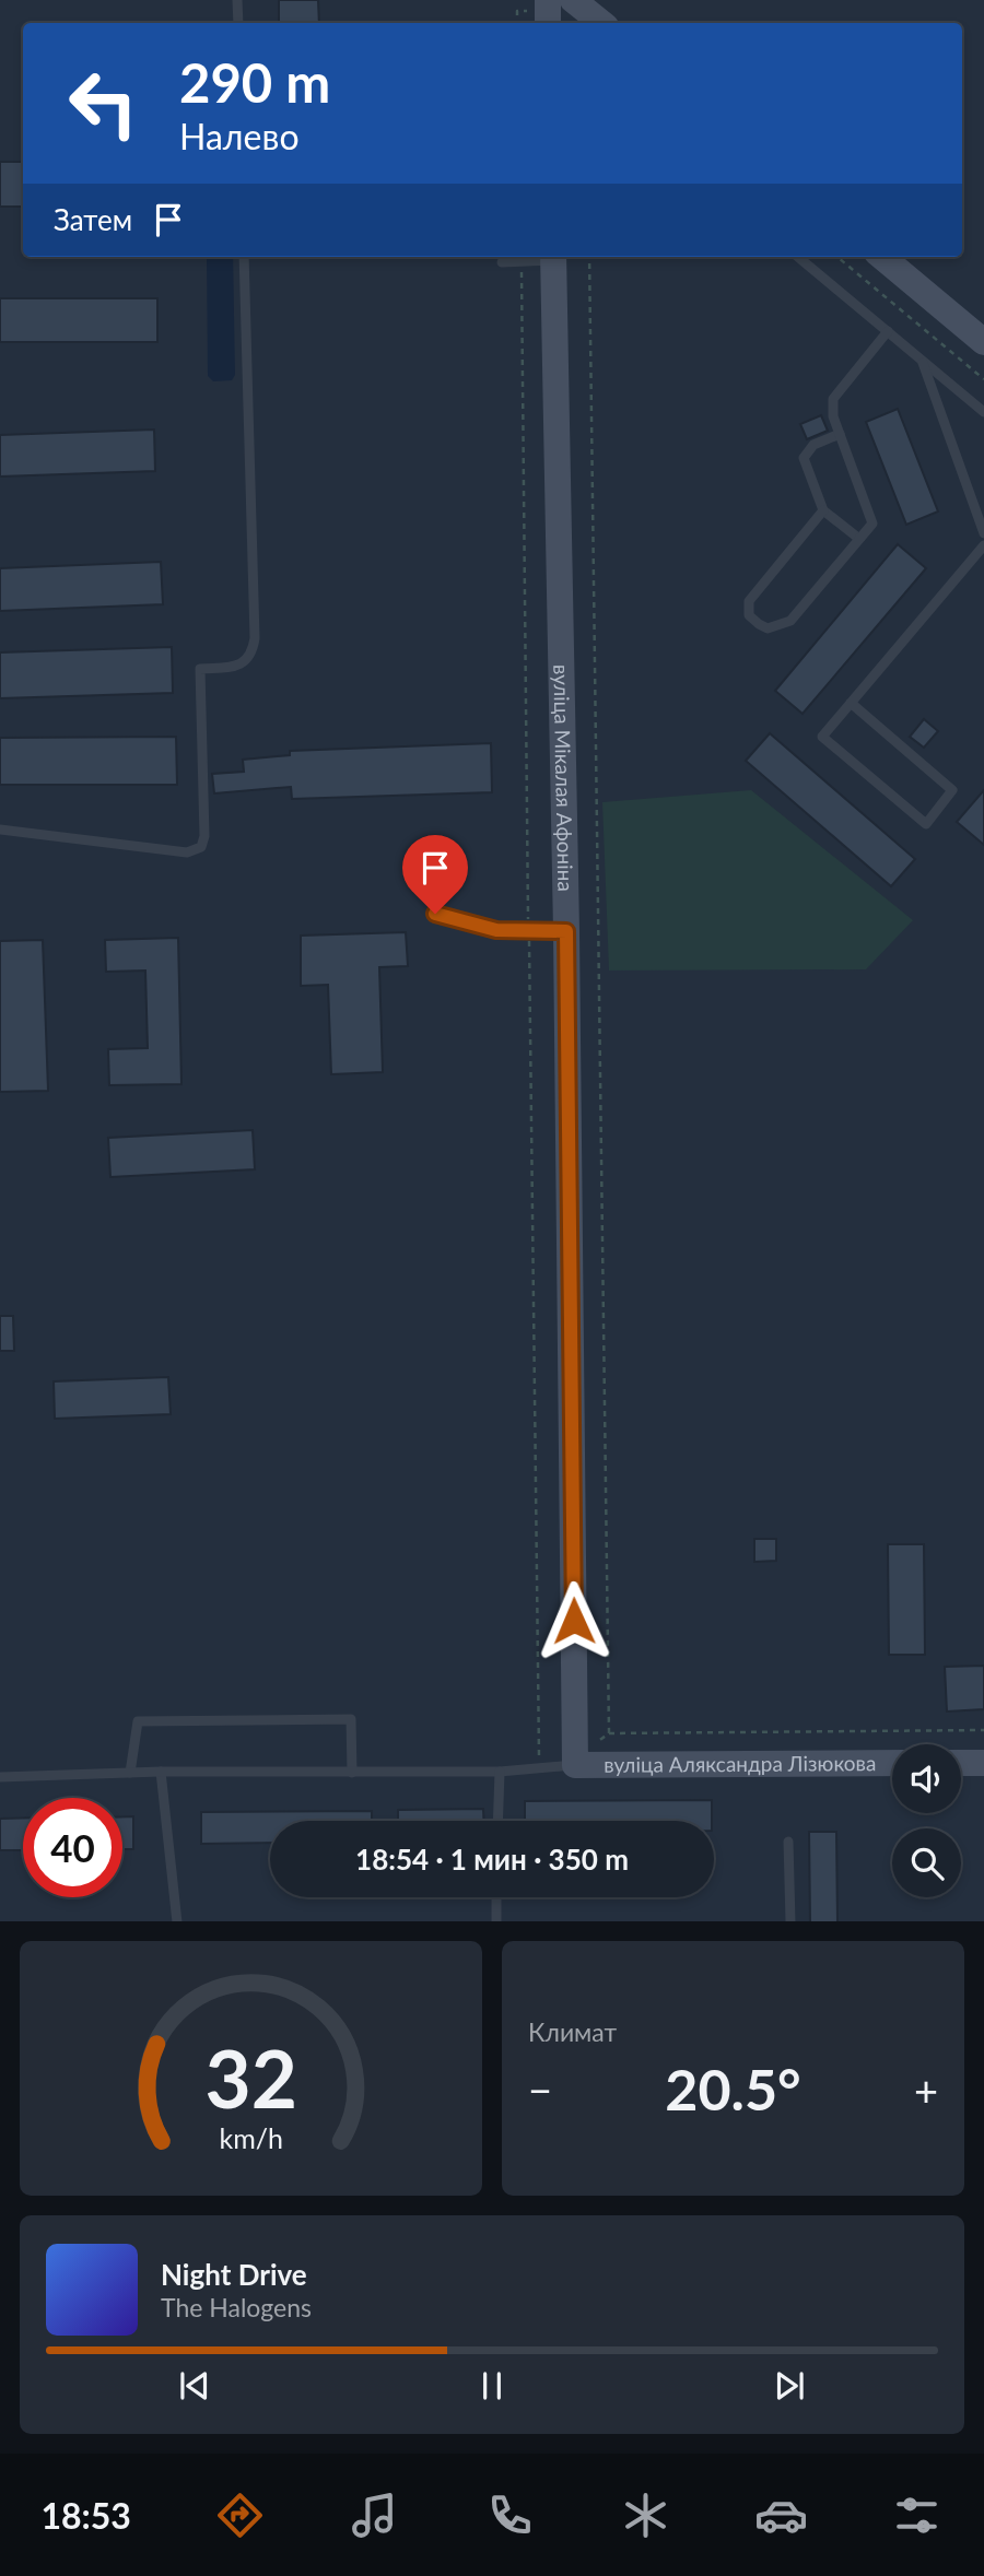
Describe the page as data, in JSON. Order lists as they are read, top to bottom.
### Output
{
  "streets": {
    "street": ["вуліца Мікалая Афоніна", "вуліца Аляксандра Лізюкова"]
  },
  "crossings": [
    ["вуліца Мікалая Афоніна", "вуліца Аляксандра Лізюкова"]
  ],
  "page": {
    "turn": ["290 m", "Налево"],
    "then": "Затем",
    "limit": "40",
    "trip": "18:54 · 1 мин · 350 m",
    "tile": "Климат",
    "heat": ["−", "20.5°", "+"],
    "song": ["Night Drive", "The Halogens"],
    "tabs": "18:53",
    "gauge": ["32", "km/h"]
  }
}
